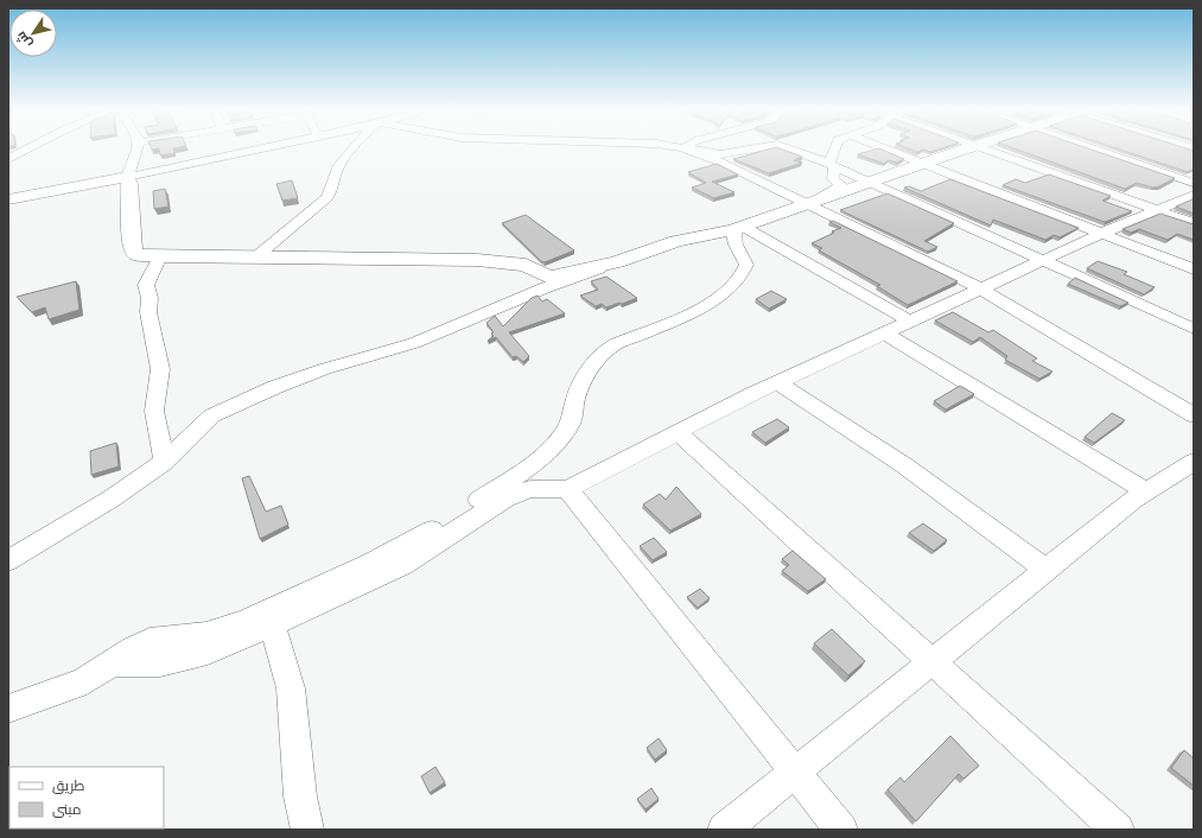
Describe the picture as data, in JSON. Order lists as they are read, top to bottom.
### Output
{
  "legend": ["طريق", "مبنى"],
  "north": "bottom left"
}
